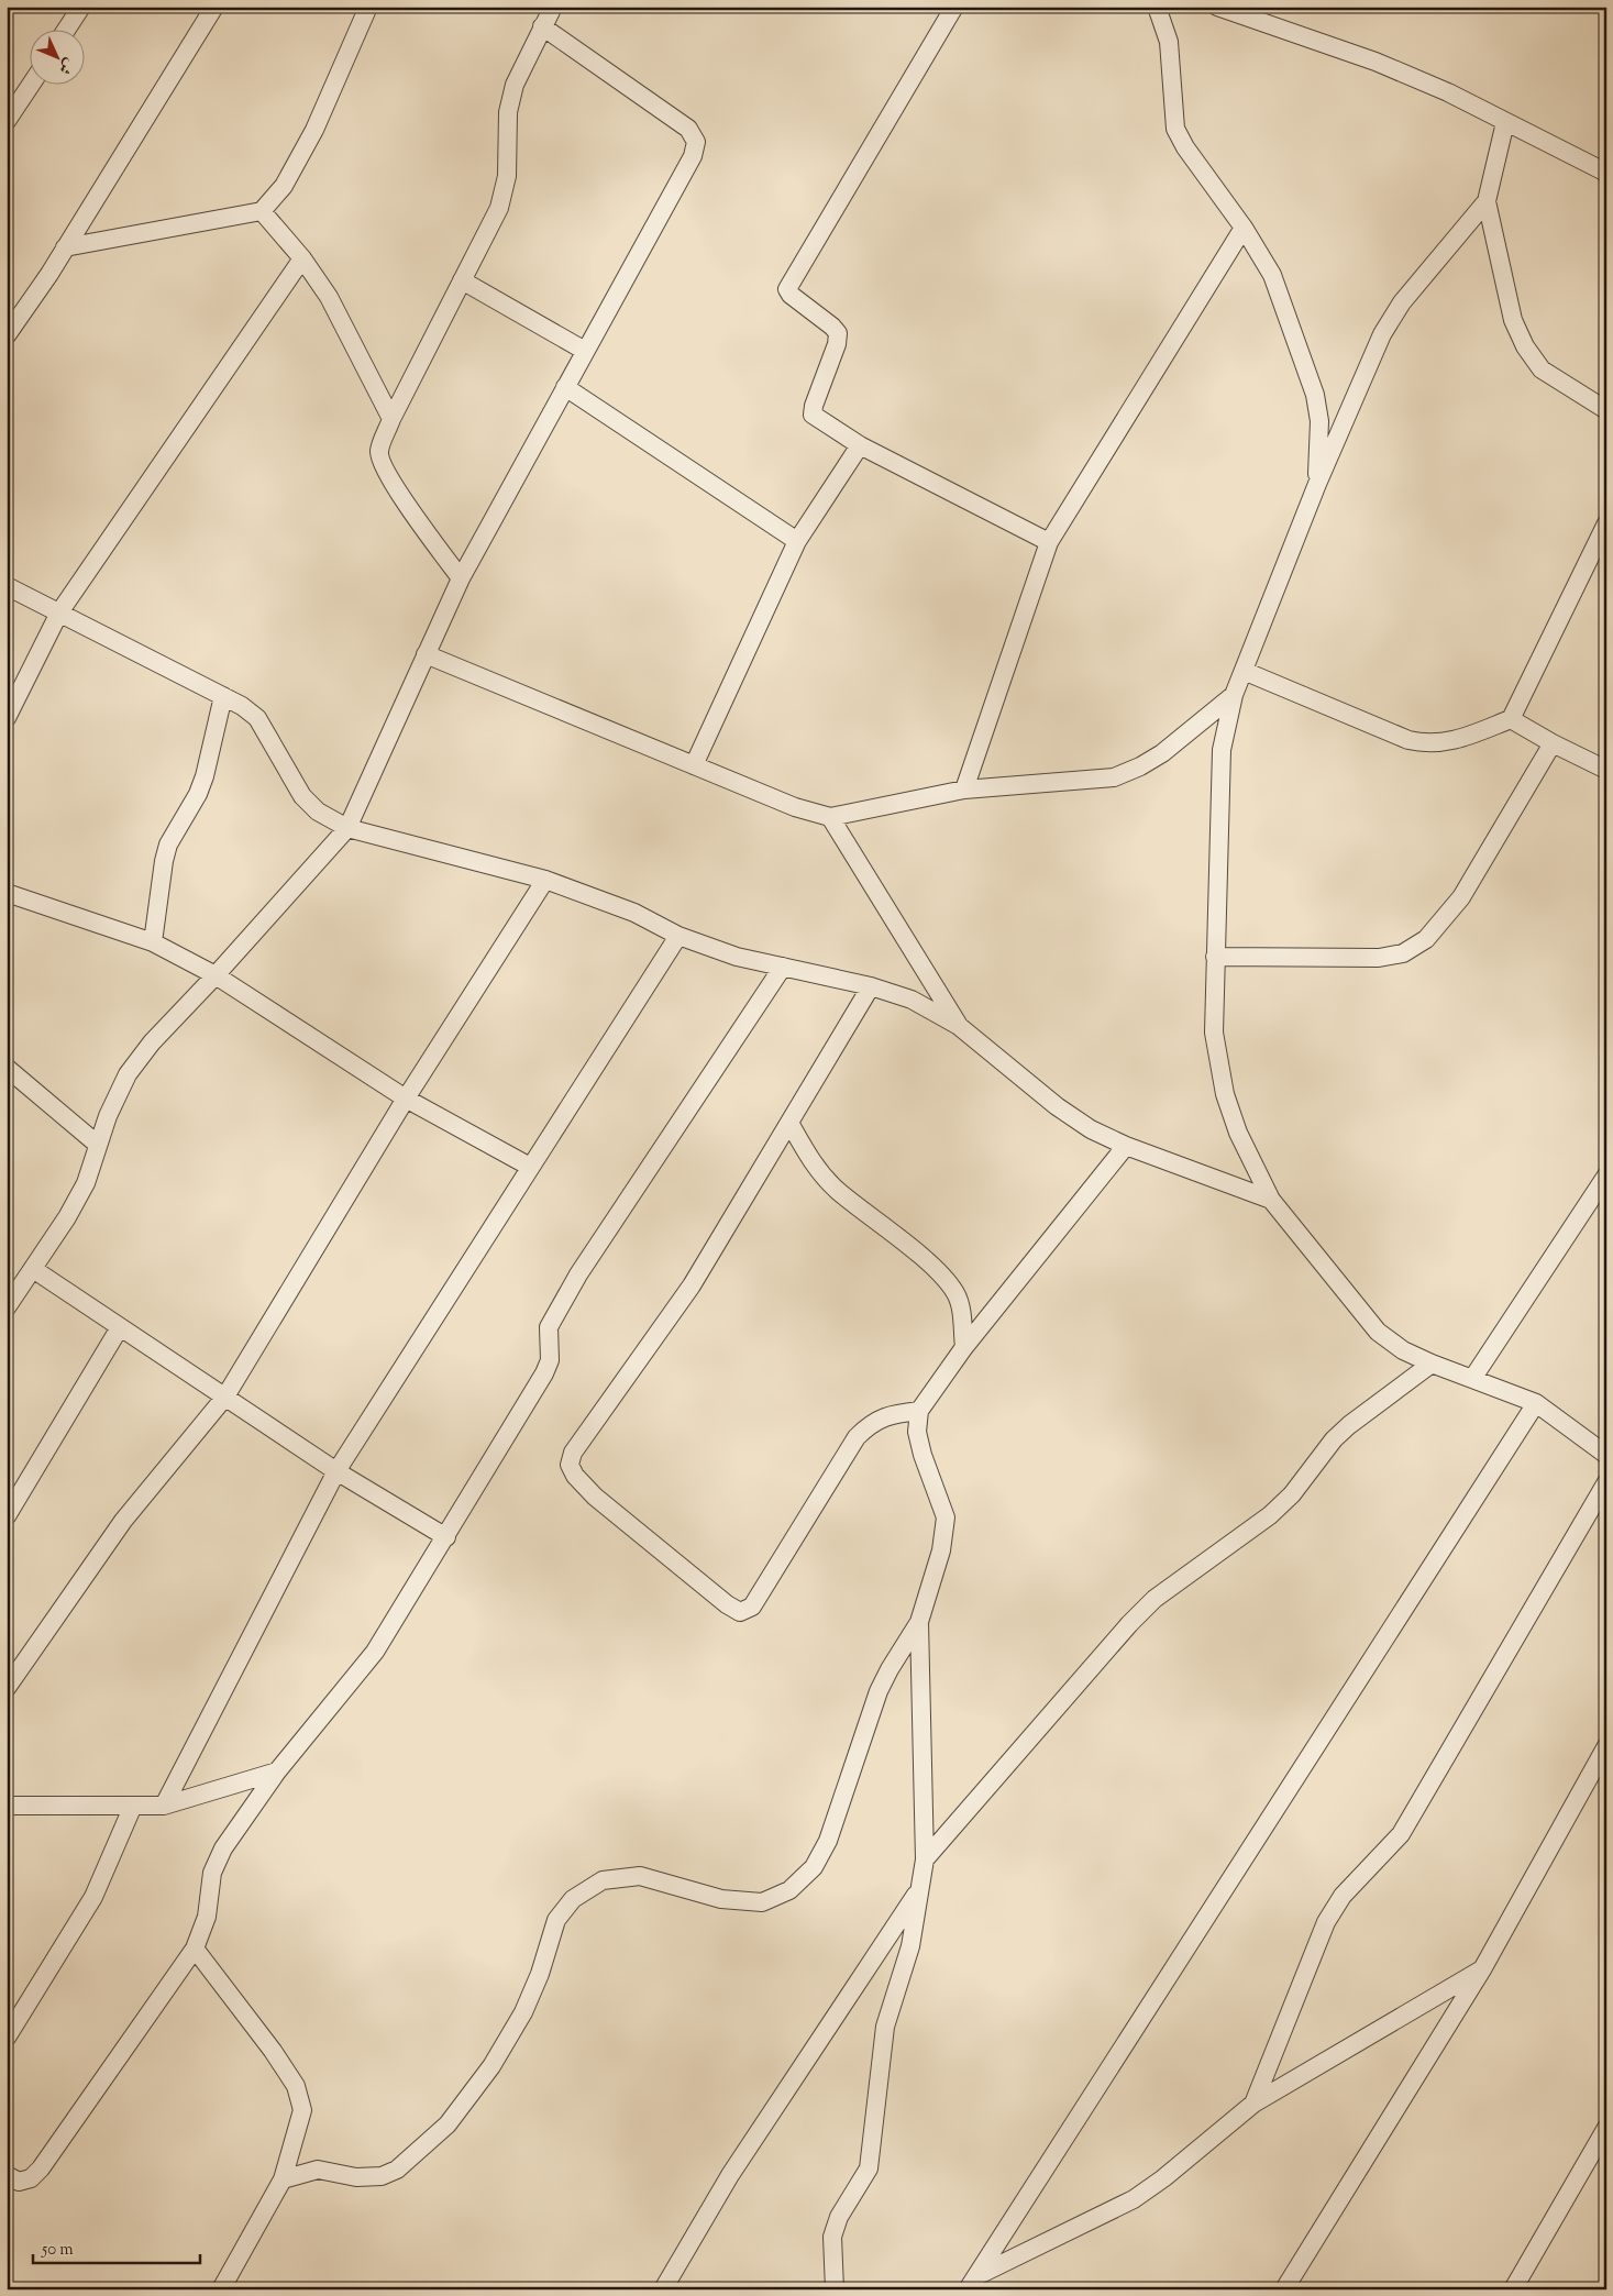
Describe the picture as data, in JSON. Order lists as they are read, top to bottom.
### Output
{
  "scale_bar": "50 m",
  "north": "bottom right"
}
